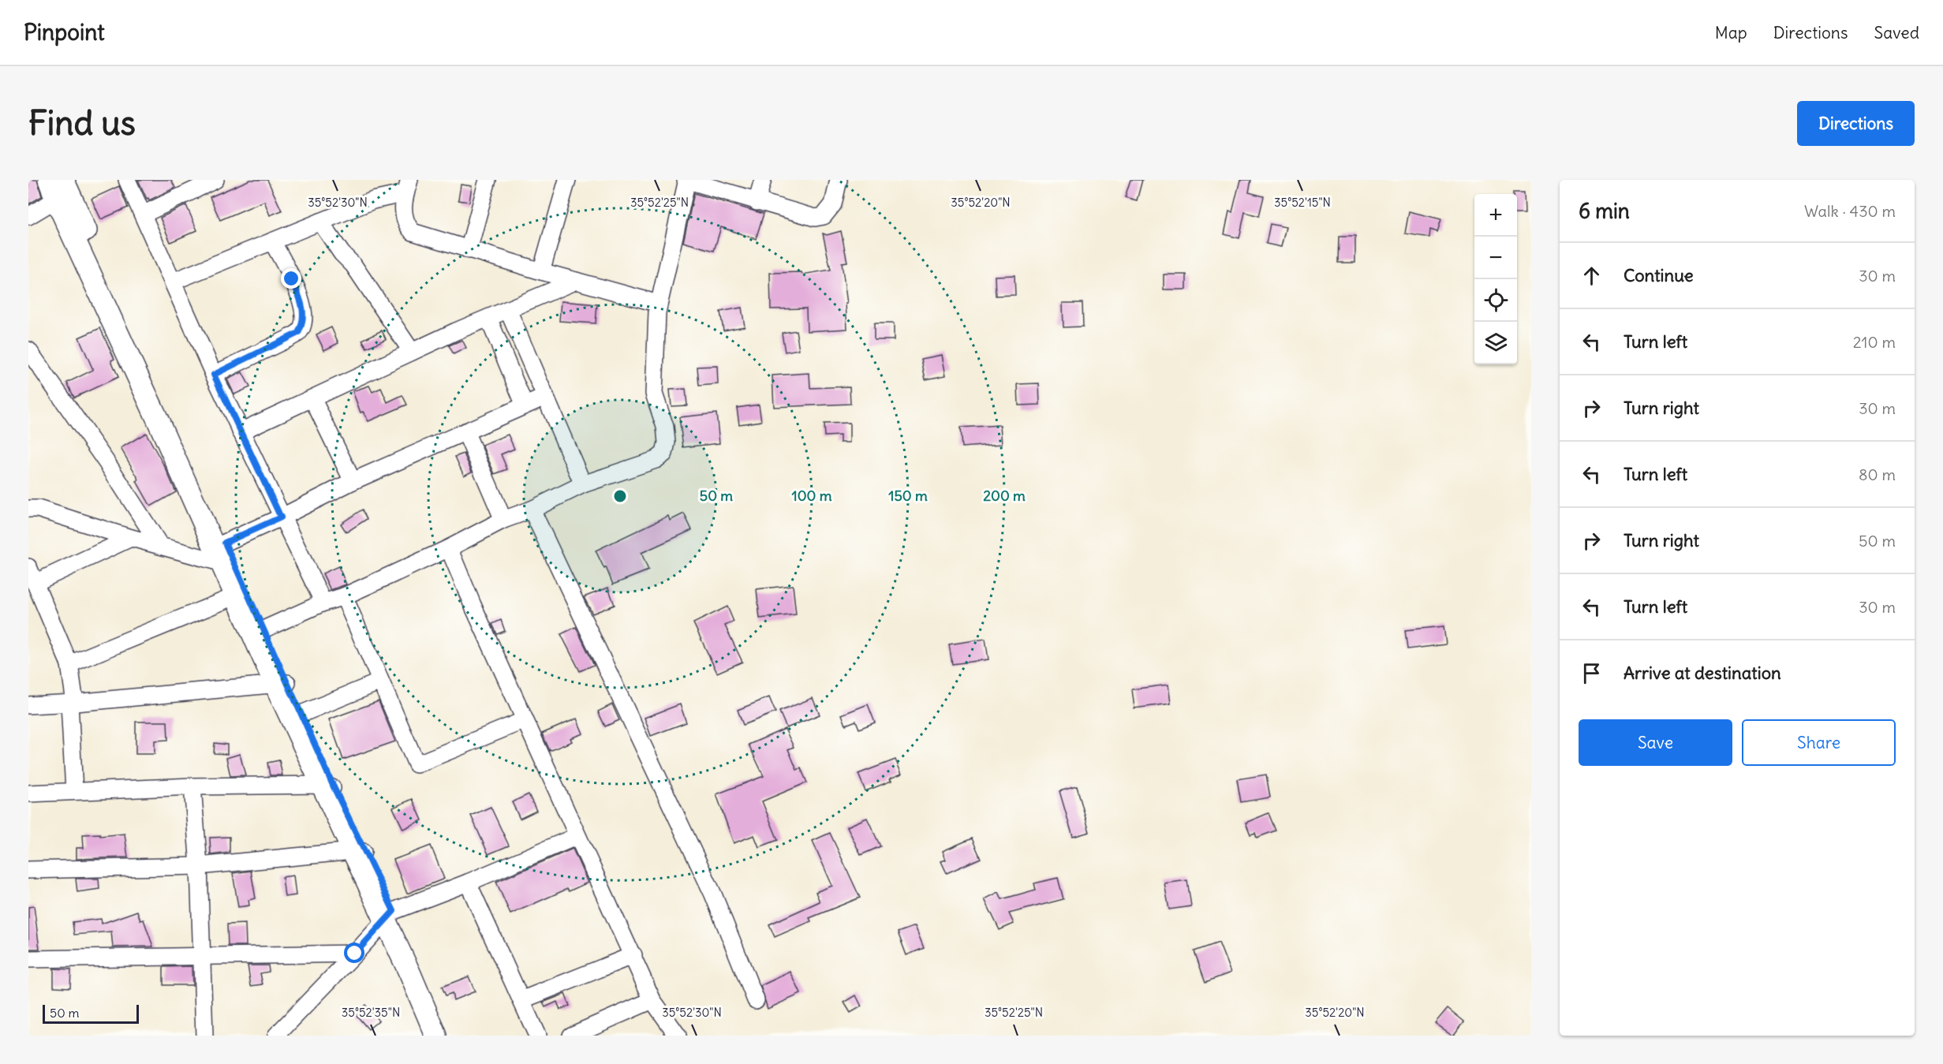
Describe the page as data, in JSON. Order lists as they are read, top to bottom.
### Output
{
  "scale_bar": "50 m",
  "page": {
    "header": "Pinpoint",
    "nav": ["Map", "Directions", "Saved"],
    "buttons": [
      "Directions",
      ["Save", "Share"]
    ],
    "title": "Find us",
    "heading": ["6 min", "Walk · 430 m"],
    "map_buttons": ["+", "−"],
    "list": [
      ["Continue", "30 m"],
      ["Turn left", "210 m"],
      ["Turn right", "30 m"],
      ["Turn left", "80 m"],
      ["Turn right", "50 m"],
      ["Turn left", "30 m"],
      "Arrive at destination"
    ],
    "scale": "50 m"
  },
  "coordinates": [
    "35°52'30\"N",
    "35°52'25\"N",
    "35°52'20\"N",
    "35°52'15\"N",
    "35°52'35\"N"
  ],
  "rings": [
    "50 m",
    "100 m",
    "150 m",
    "200 m"
  ]
}
